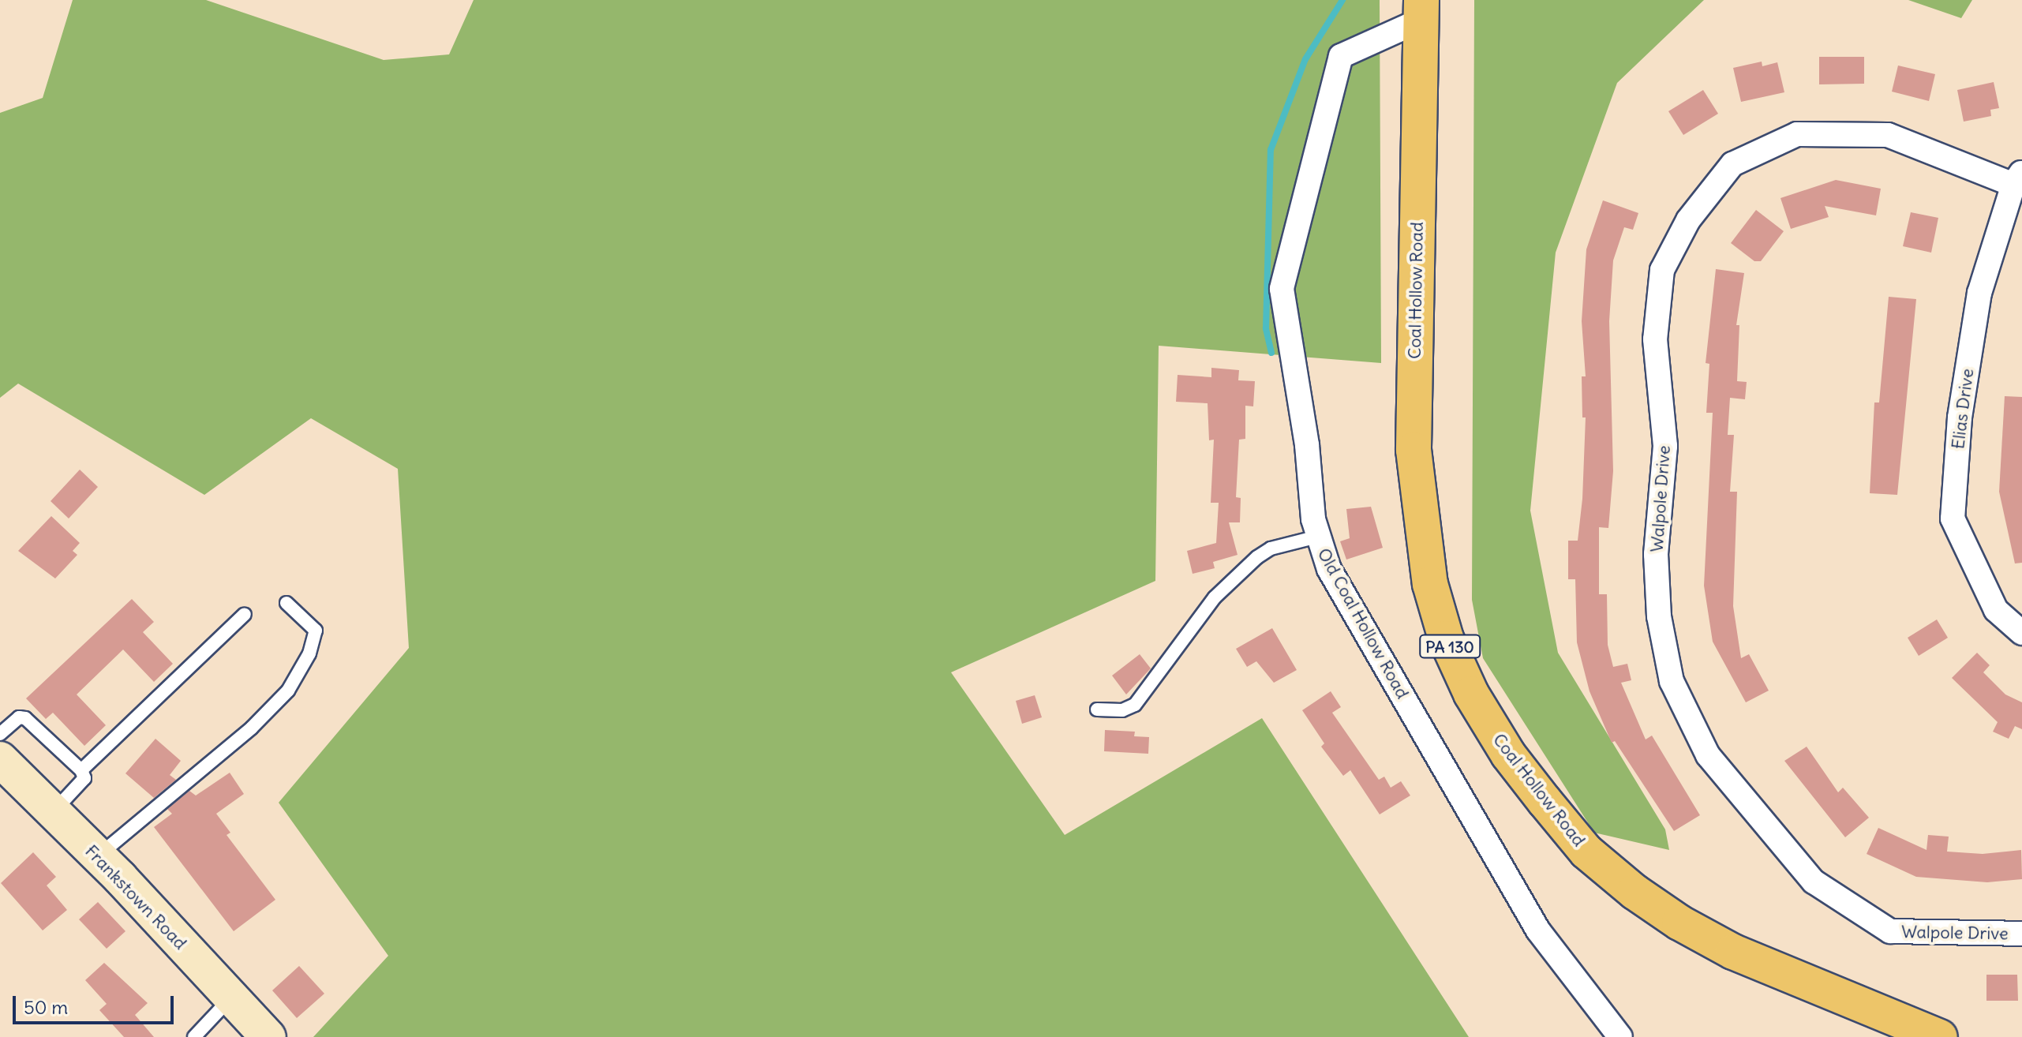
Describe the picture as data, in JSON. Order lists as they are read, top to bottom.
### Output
{
  "streets": {
    "main road": ["Coal Hollow Road", "PA 130", "Frankstown Road"],
    "street": ["Elias Drive", "Walpole Drive", "Old Coal Hollow Road"]
  },
  "crossings": [
    ["Coal Hollow Road", "Old Coal Hollow Road"],
    ["Elias Drive", "Walpole Drive"]
  ],
  "scale_bar": "50 m"
}
